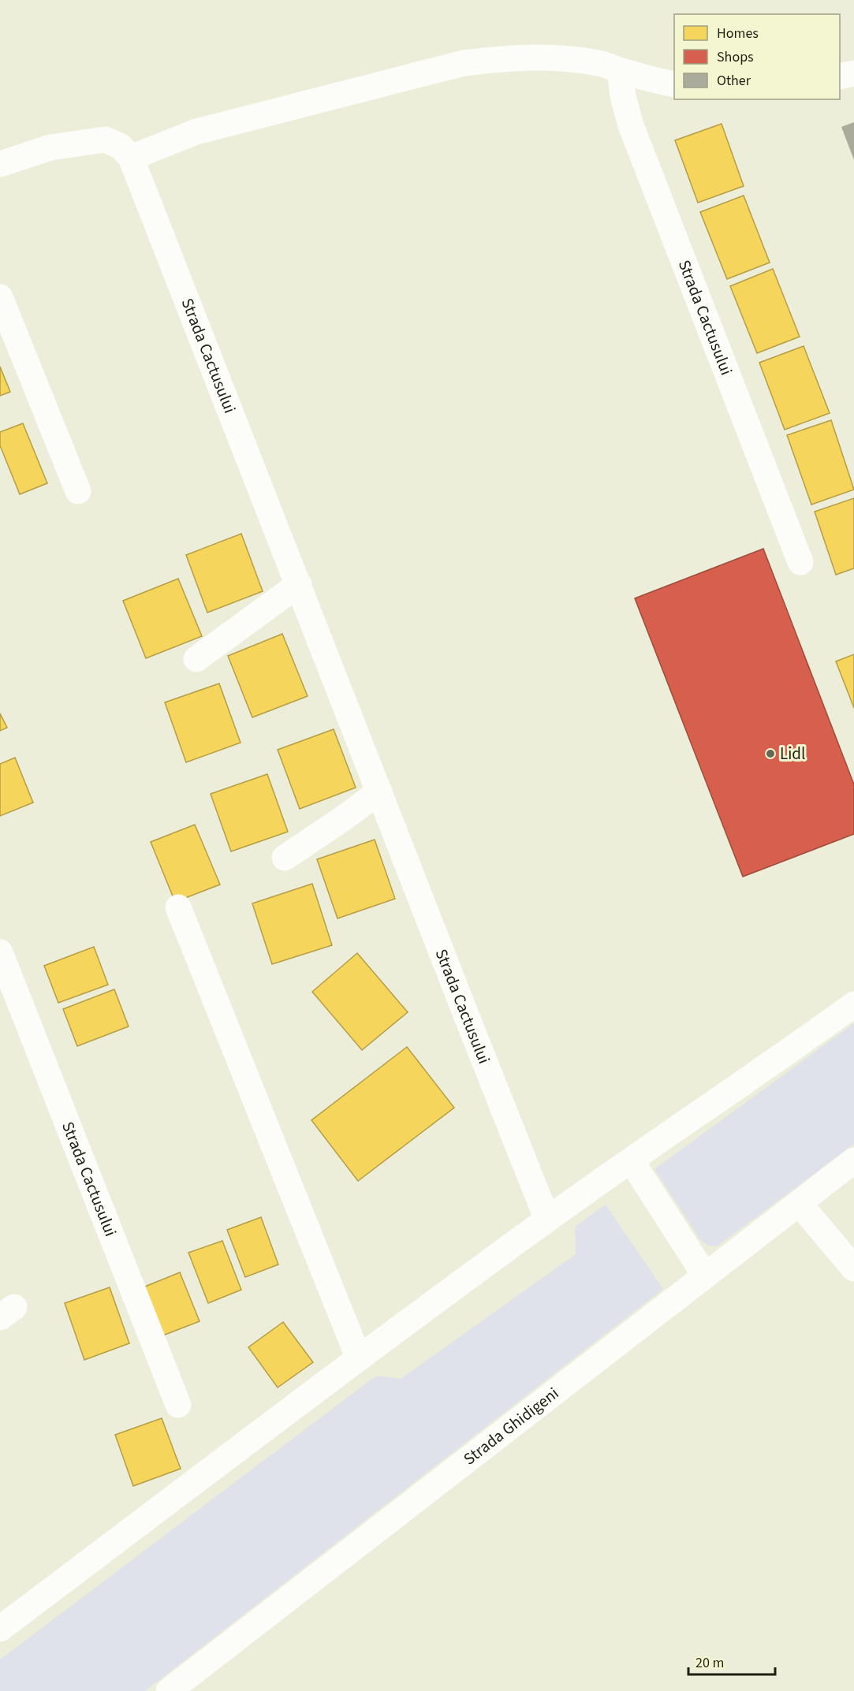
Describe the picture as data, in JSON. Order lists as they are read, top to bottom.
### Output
{
  "streets": {
    "street": ["Strada Cactusului", "Strada Ghidigeni"]
  },
  "places": ["Lidl"],
  "legend": ["Homes", "Shops", "Other"],
  "scale_bar": "20 m"
}
